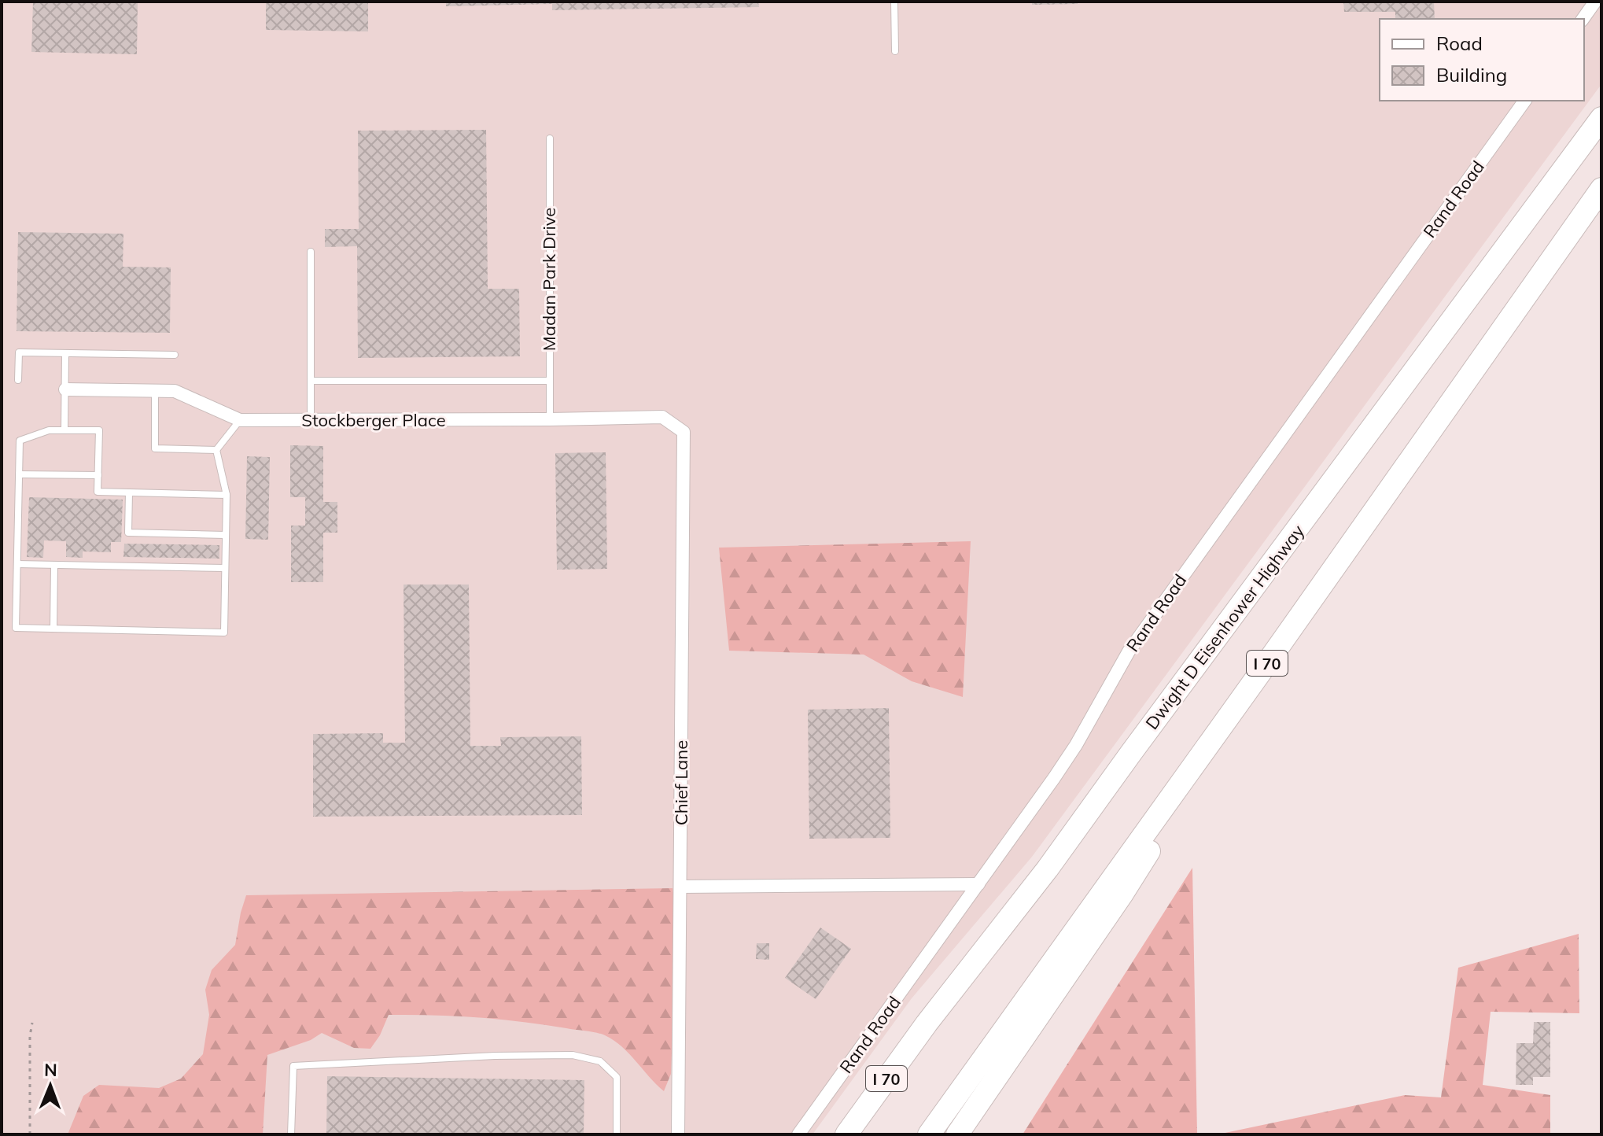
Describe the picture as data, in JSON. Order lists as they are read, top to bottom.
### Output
{
  "streets": {
    "highway": ["Dwight D Eisenhower Highway", "I 70"],
    "street": ["Rand Road", "Stockberger Place", "Chief Lane"],
    "lane": ["Madan Park Drive"]
  },
  "crossings": [
    ["Madan Park Drive", "Stockberger Place"],
    ["Stockberger Place", "Chief Lane"]
  ],
  "legend": ["Road", "Building"],
  "north": "top"
}
